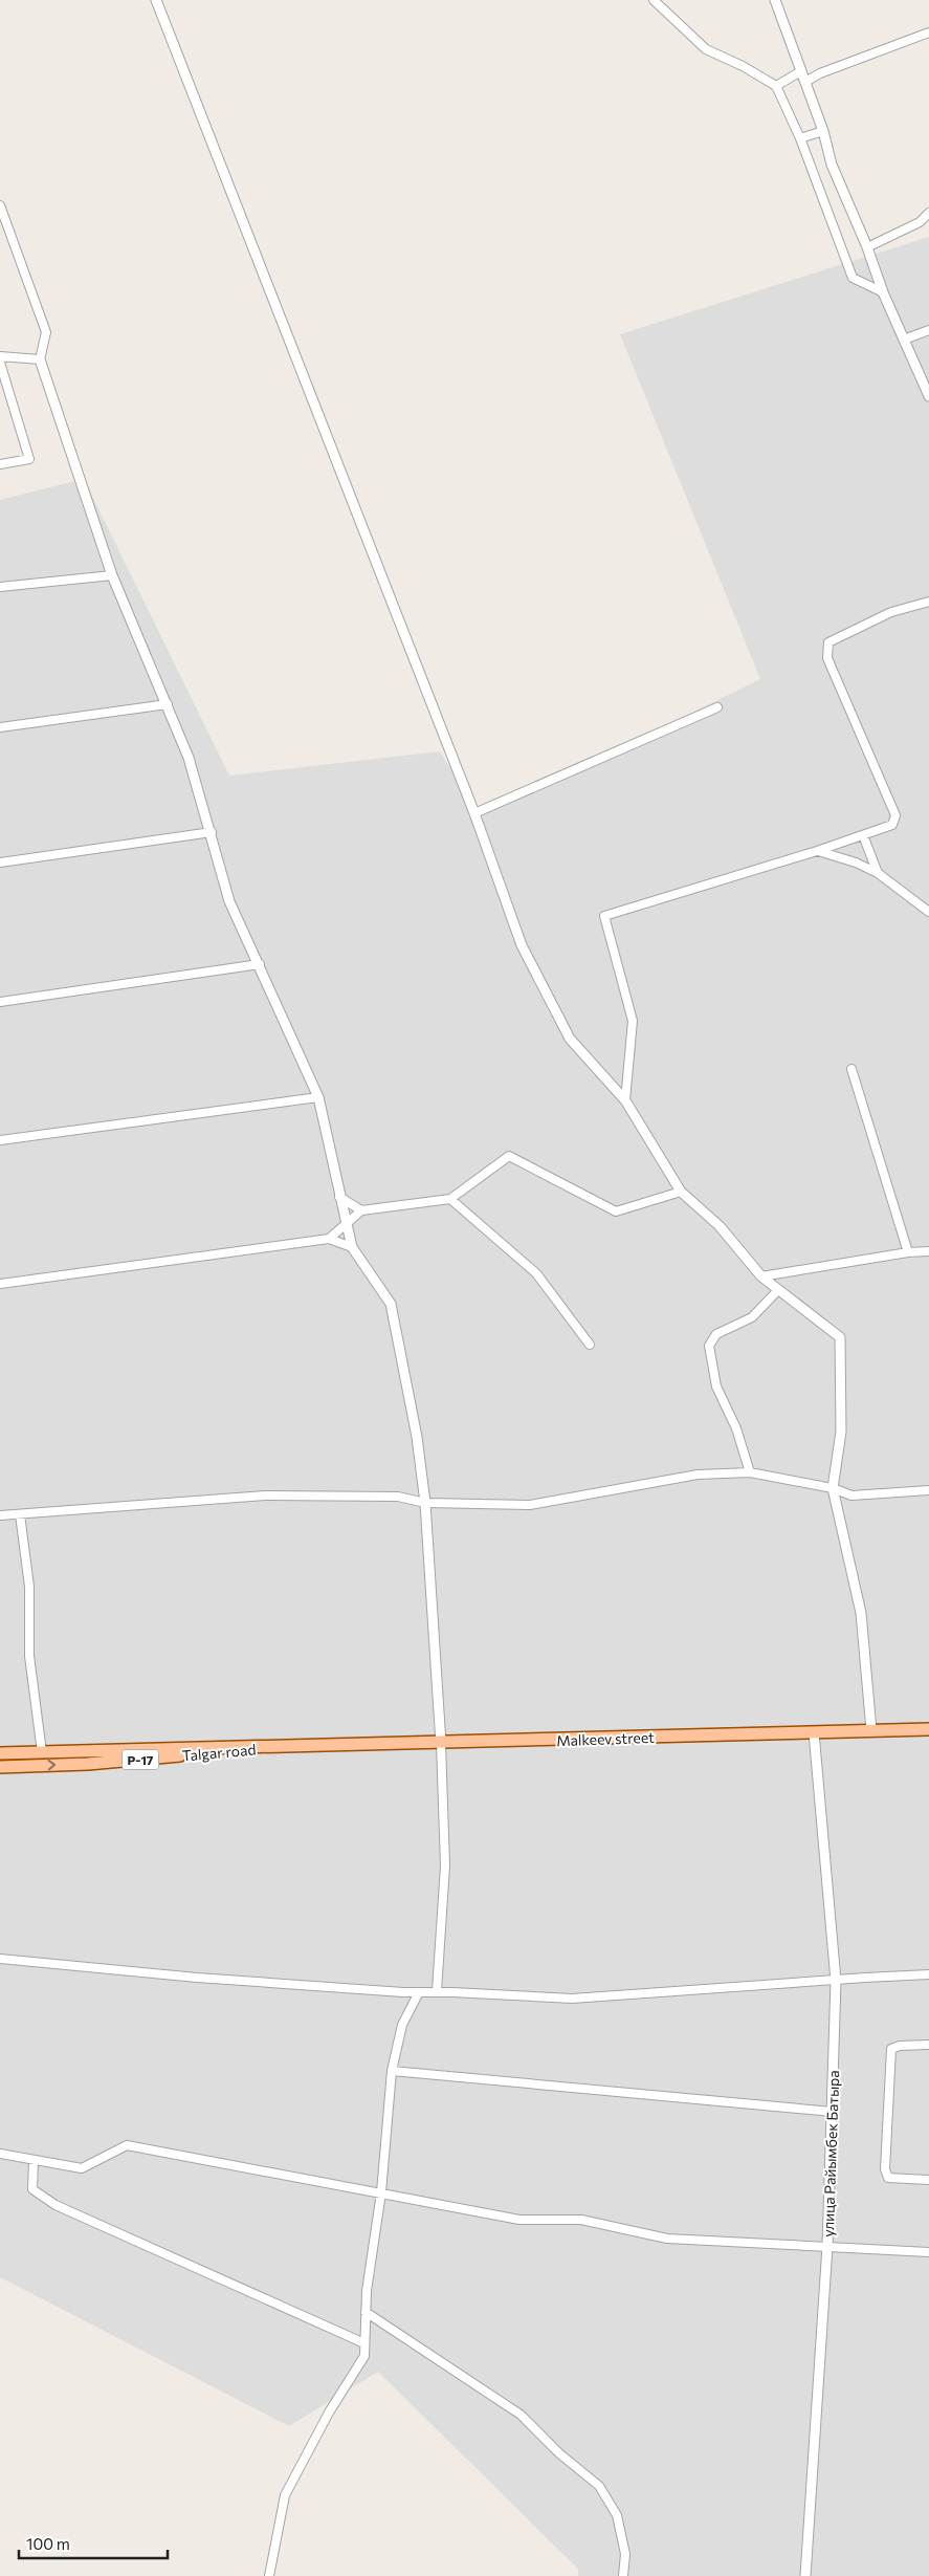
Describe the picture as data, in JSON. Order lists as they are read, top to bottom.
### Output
{
  "streets": {
    "main road": ["Malkeev street", "Talgar road", "P-17"],
    "street": ["улица Райымбек Батыра"]
  },
  "crossings": [
    ["Malkeev street", "Talgar road"],
    ["Malkeev street", "улица Райымбек Батыра"]
  ],
  "scale_bar": "100 m"
}
